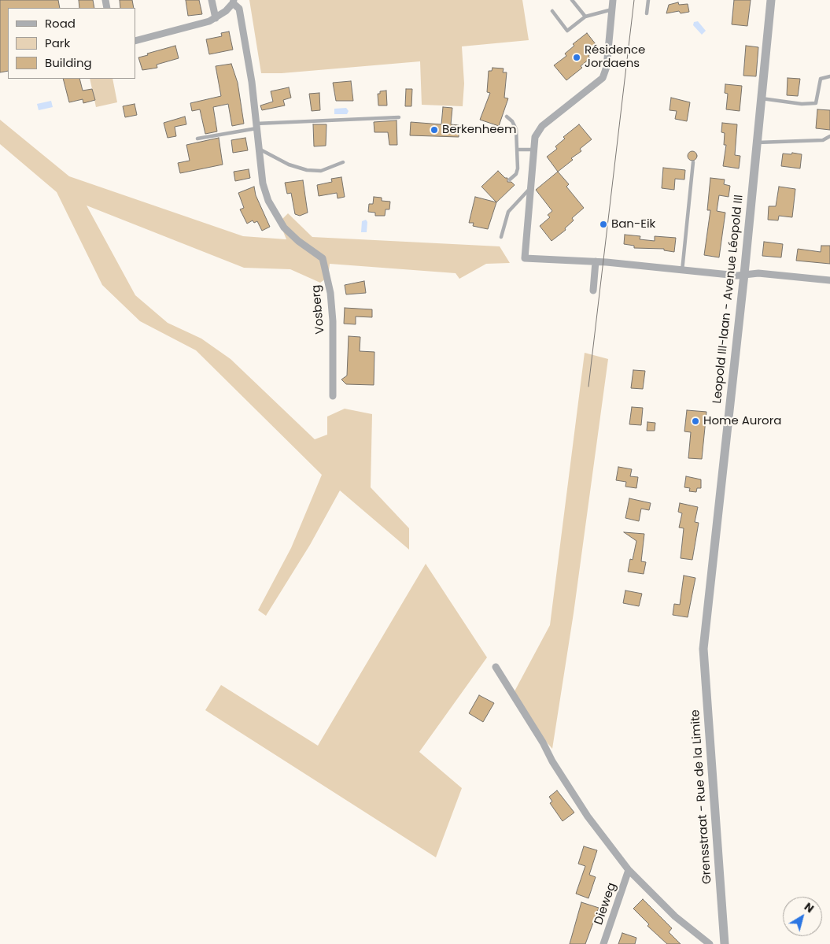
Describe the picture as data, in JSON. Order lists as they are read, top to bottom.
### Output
{
  "streets": {
    "street": [
      "Leopold III-laan - Avenue Léopold III",
      "Vosberg",
      "Grensstraat - Rue de la Limite",
      "Dieweg"
    ]
  },
  "crossings": [
    ["Leopold III-laan - Avenue Léopold III", "Grensstraat - Rue de la Limite"]
  ],
  "places": [
    "Résidence Jordaens",
    "Berkenheem",
    "Ban-Eik",
    "Home Aurora"
  ],
  "legend": ["Road", "Park", "Building"],
  "north": "top right"
}
